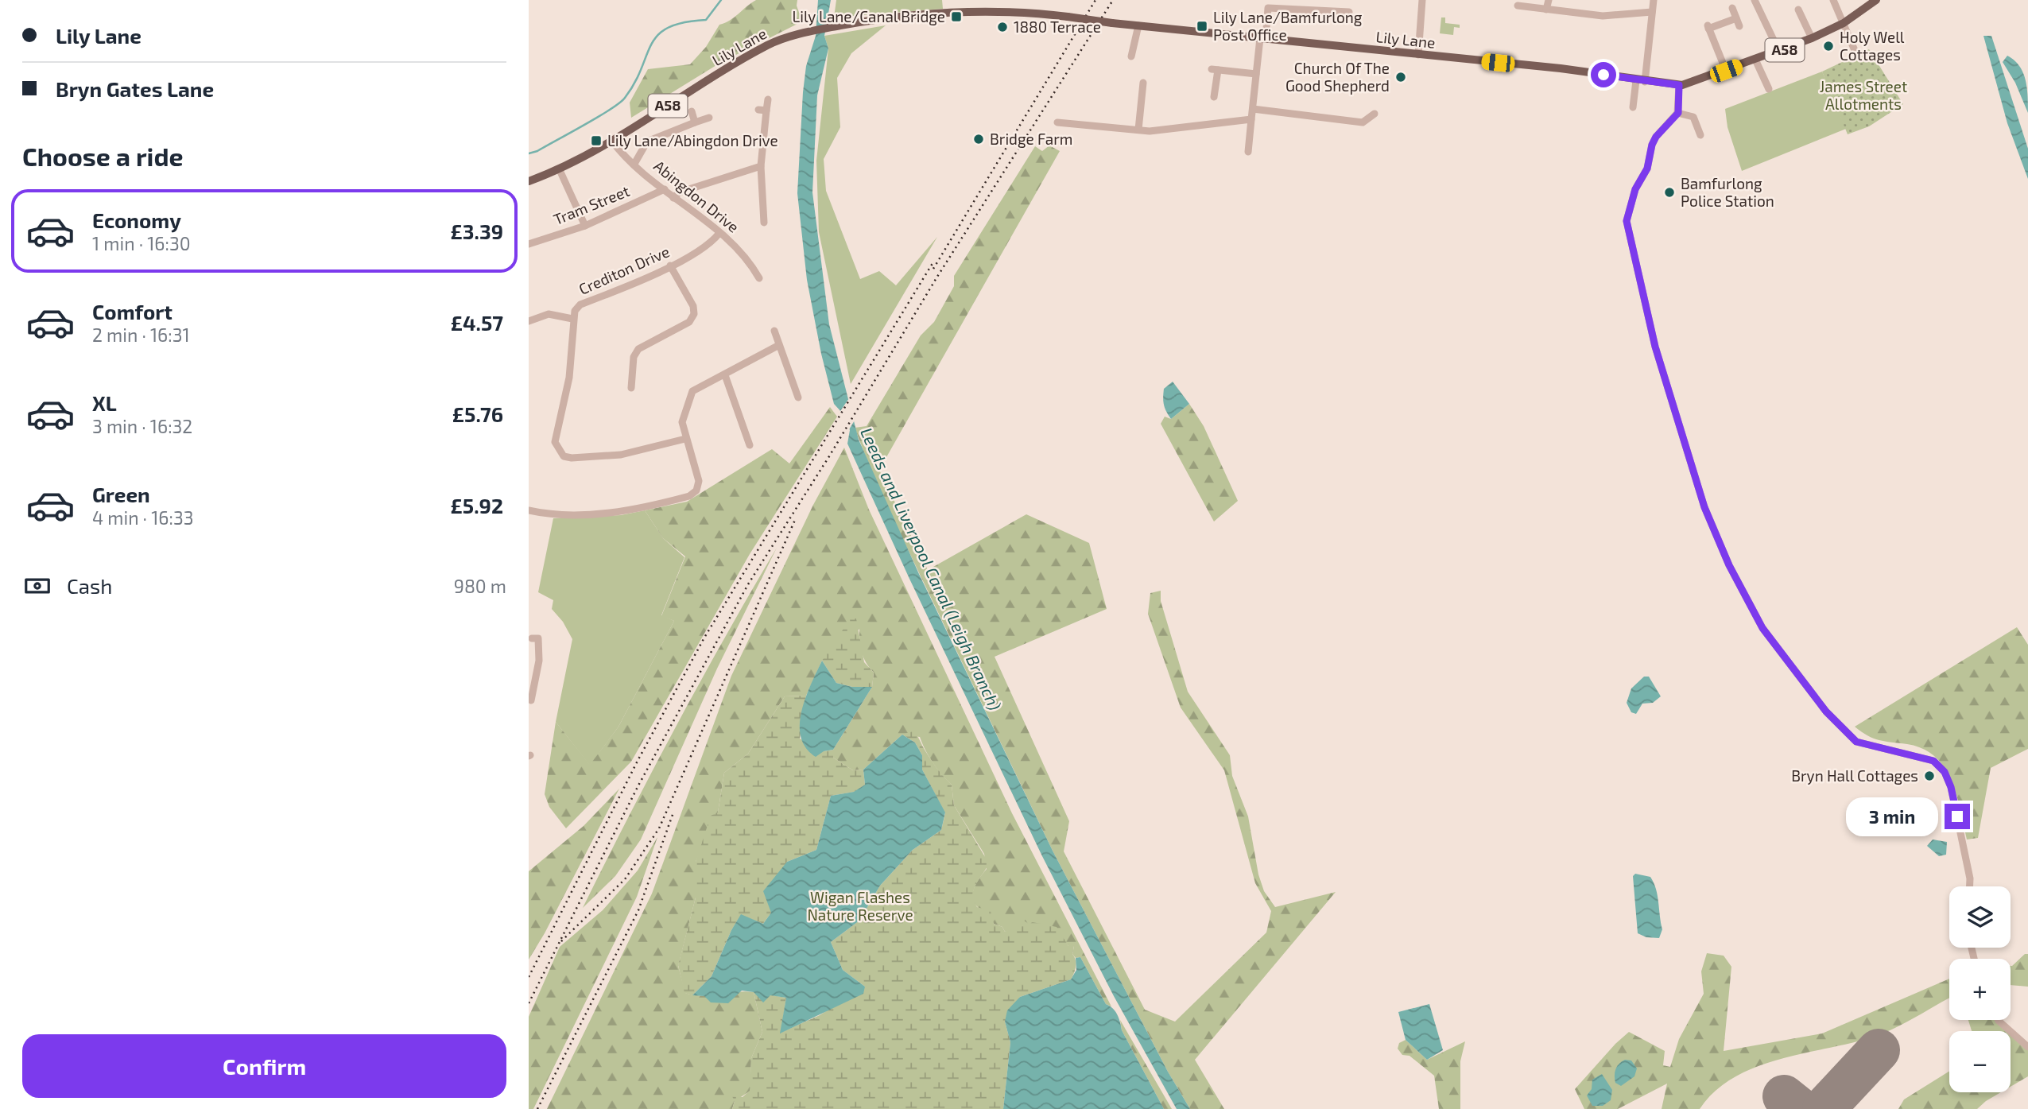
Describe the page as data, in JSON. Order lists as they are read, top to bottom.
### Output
{
  "streets": {
    "main road": ["Lily Lane", "A58"],
    "street": ["Abingdon Drive", "Tram Street", "Crediton Drive"]
  },
  "crossings": [
    ["Lily Lane", "A58"],
    ["Lily Lane", "Abingdon Drive"],
    ["Abingdon Drive", "Tram Street"],
    ["Abingdon Drive", "Crediton Drive"]
  ],
  "water": ["Leeds and Liverpool Canal (Leigh Branch)"],
  "parks": ["James Street Allotments", "Wigan Flashes Nature Reserve"],
  "places": {
    "transit": ["Lily Lane/Canal Bridge", "Lily Lane/Bamfurlong Post Office", "Lily Lane/Abingdon Drive"],
    "other": [
      "1880 Terrace",
      "Holy Well Cottages",
      "Church Of The Good Shepherd",
      "Bridge Farm",
      "Bamfurlong Police Station",
      "Bryn Hall Cottages"
    ]
  },
  "page": {
    "banner": ["Lily Lane", "Bryn Gates Lane"],
    "heading": "Choose a ride",
    "list": [
      {
        "name": "Economy",
        "note": "1 min · 16:30",
        "value": "£3.39"
      },
      {
        "name": "Comfort",
        "note": "2 min · 16:31",
        "value": "£4.57"
      },
      {
        "name": "XL",
        "note": "3 min · 16:32",
        "value": "£5.76"
      },
      {
        "name": "Green",
        "note": "4 min · 16:33",
        "value": "£5.92"
      }
    ],
    "pay": ["Cash", "980 m"],
    "bubble": "3 min",
    "map_buttons": ["+", "−"],
    "buttons": "Confirm"
  }
}
